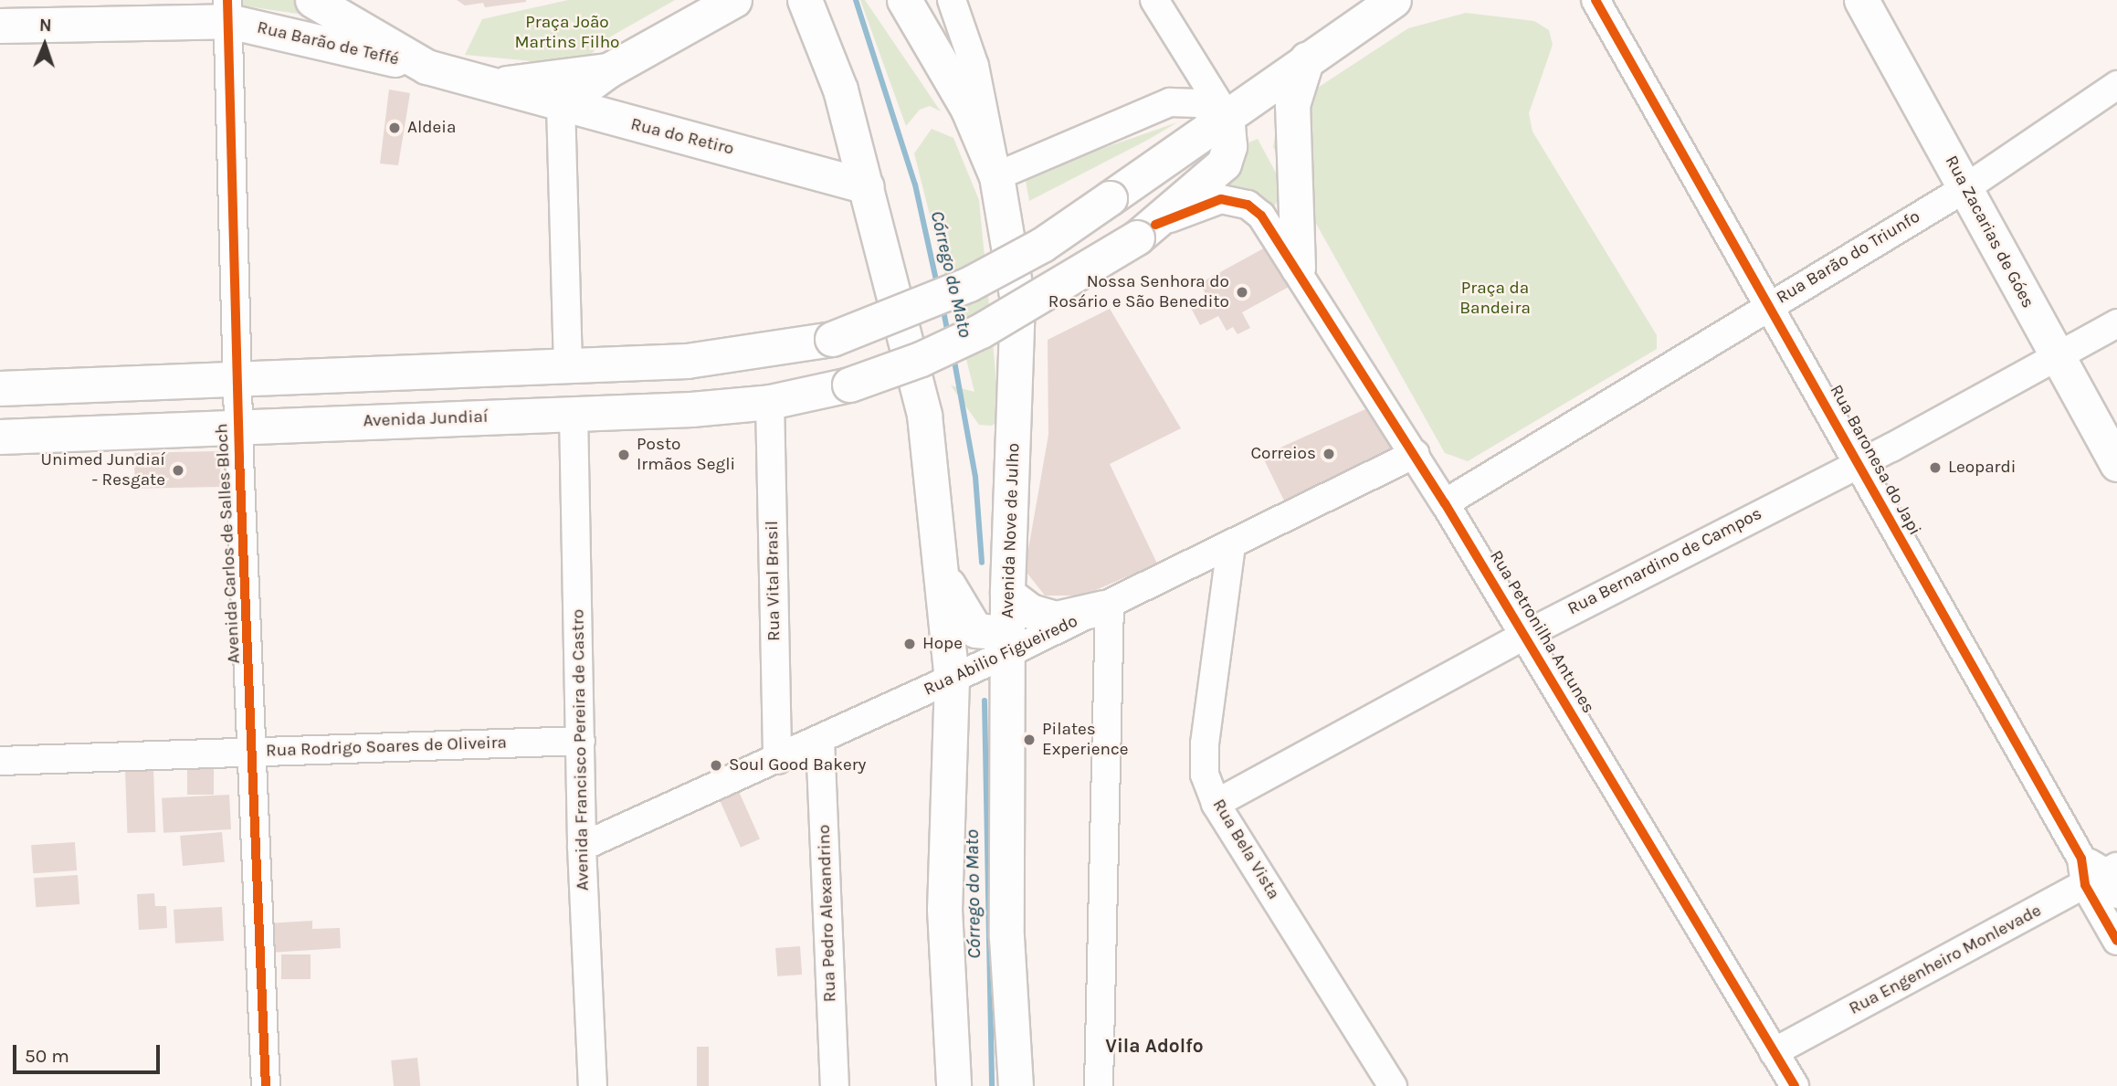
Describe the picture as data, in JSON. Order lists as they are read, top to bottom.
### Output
{
  "streets": {
    "main road": [
      "Rua Barão de Teffé",
      "Rua do Retiro",
      "Rua Zacarias de Góes",
      "Avenida Jundiaí",
      "Avenida Nove de Julho"
    ],
    "street": [
      "Rua Barão do Triunfo",
      "Rua Baronesa do Japi",
      "Avenida Carlos de Salles Bloch",
      "Rua Bernardino de Campos",
      "Rua Vital Brasil",
      "Rua Petronilha Antunes",
      "Rua Abilio Figueiredo",
      "Rua Rodrigo Soares de Oliveira",
      "Avenida Francisco Pereira de Castro",
      "Rua Bela Vista",
      "Rua Pedro Alexandrino",
      "Rua Engenheiro Monlevade"
    ]
  },
  "crossings": [
    ["Rua Barão de Teffé", "Rua do Retiro"],
    ["Rua Barão de Teffé", "Avenida Carlos de Salles Bloch"],
    ["Rua Zacarias de Góes", "Rua Barão do Triunfo"],
    ["Rua Zacarias de Góes", "Rua Bernardino de Campos"],
    ["Rua Barão do Triunfo", "Rua Baronesa do Japi"],
    ["Rua Barão do Triunfo", "Rua Petronilha Antunes"],
    ["Avenida Jundiaí", "Avenida Carlos de Salles Bloch"],
    ["Avenida Jundiaí", "Rua Vital Brasil"],
    ["Avenida Jundiaí", "Rua Petronilha Antunes"],
    ["Avenida Jundiaí", "Avenida Francisco Pereira de Castro"],
    ["Rua Baronesa do Japi", "Rua Bernardino de Campos"],
    ["Rua Baronesa do Japi", "Rua Engenheiro Monlevade"],
    ["Avenida Nove de Julho", "Rua Abilio Figueiredo"],
    ["Avenida Carlos de Salles Bloch", "Rua Rodrigo Soares de Oliveira"],
    ["Rua Bernardino de Campos", "Rua Petronilha Antunes"],
    ["Rua Bernardino de Campos", "Rua Bela Vista"],
    ["Rua Vital Brasil", "Rua Abilio Figueiredo"],
    ["Rua Petronilha Antunes", "Rua Abilio Figueiredo"],
    ["Rua Petronilha Antunes", "Rua Engenheiro Monlevade"],
    ["Rua Abilio Figueiredo", "Avenida Francisco Pereira de Castro"],
    ["Rua Abilio Figueiredo", "Rua Bela Vista"],
    ["Rua Abilio Figueiredo", "Rua Pedro Alexandrino"],
    ["Rua Rodrigo Soares de Oliveira", "Avenida Francisco Pereira de Castro"]
  ],
  "districts": ["Vila Adolfo"],
  "water": ["Córrego do Mato"],
  "parks": ["Praça João Martins Filho", "Praça da Bandeira"],
  "places": [
    "Aldeia",
    "Nossa Senhora do Rosário e São Benedito",
    "Correios",
    "Posto Irmãos Segli",
    "Leopardi",
    "Unimed Jundiaí - Resgate",
    "Hope",
    "Pilates Experience",
    "Soul Good Bakery"
  ],
  "scale_bar": "50 m",
  "north": "top"
}
